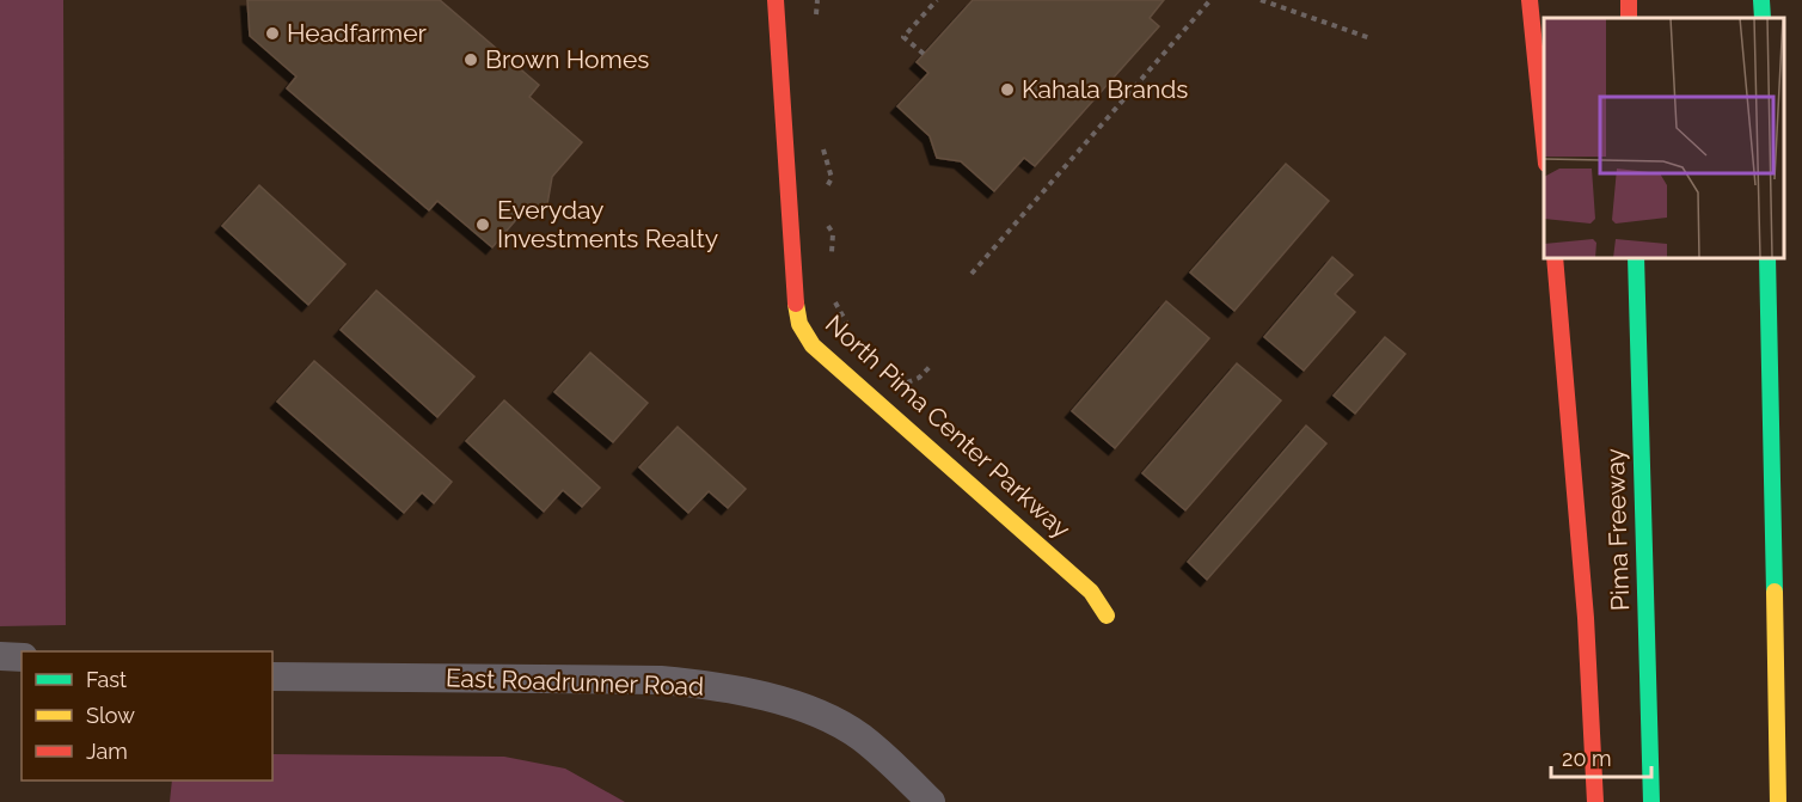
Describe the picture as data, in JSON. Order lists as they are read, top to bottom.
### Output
{
  "streets": {
    "main road": ["North Pima Center Parkway", "Pima Freeway"],
    "street": ["East Roadrunner Road"]
  },
  "places": [
    "Headfarmer",
    "Brown Homes",
    "Kahala Brands",
    "Everyday Investments Realty"
  ],
  "legend": ["Fast", "Slow", "Jam"],
  "scale_bar": "20 m"
}
